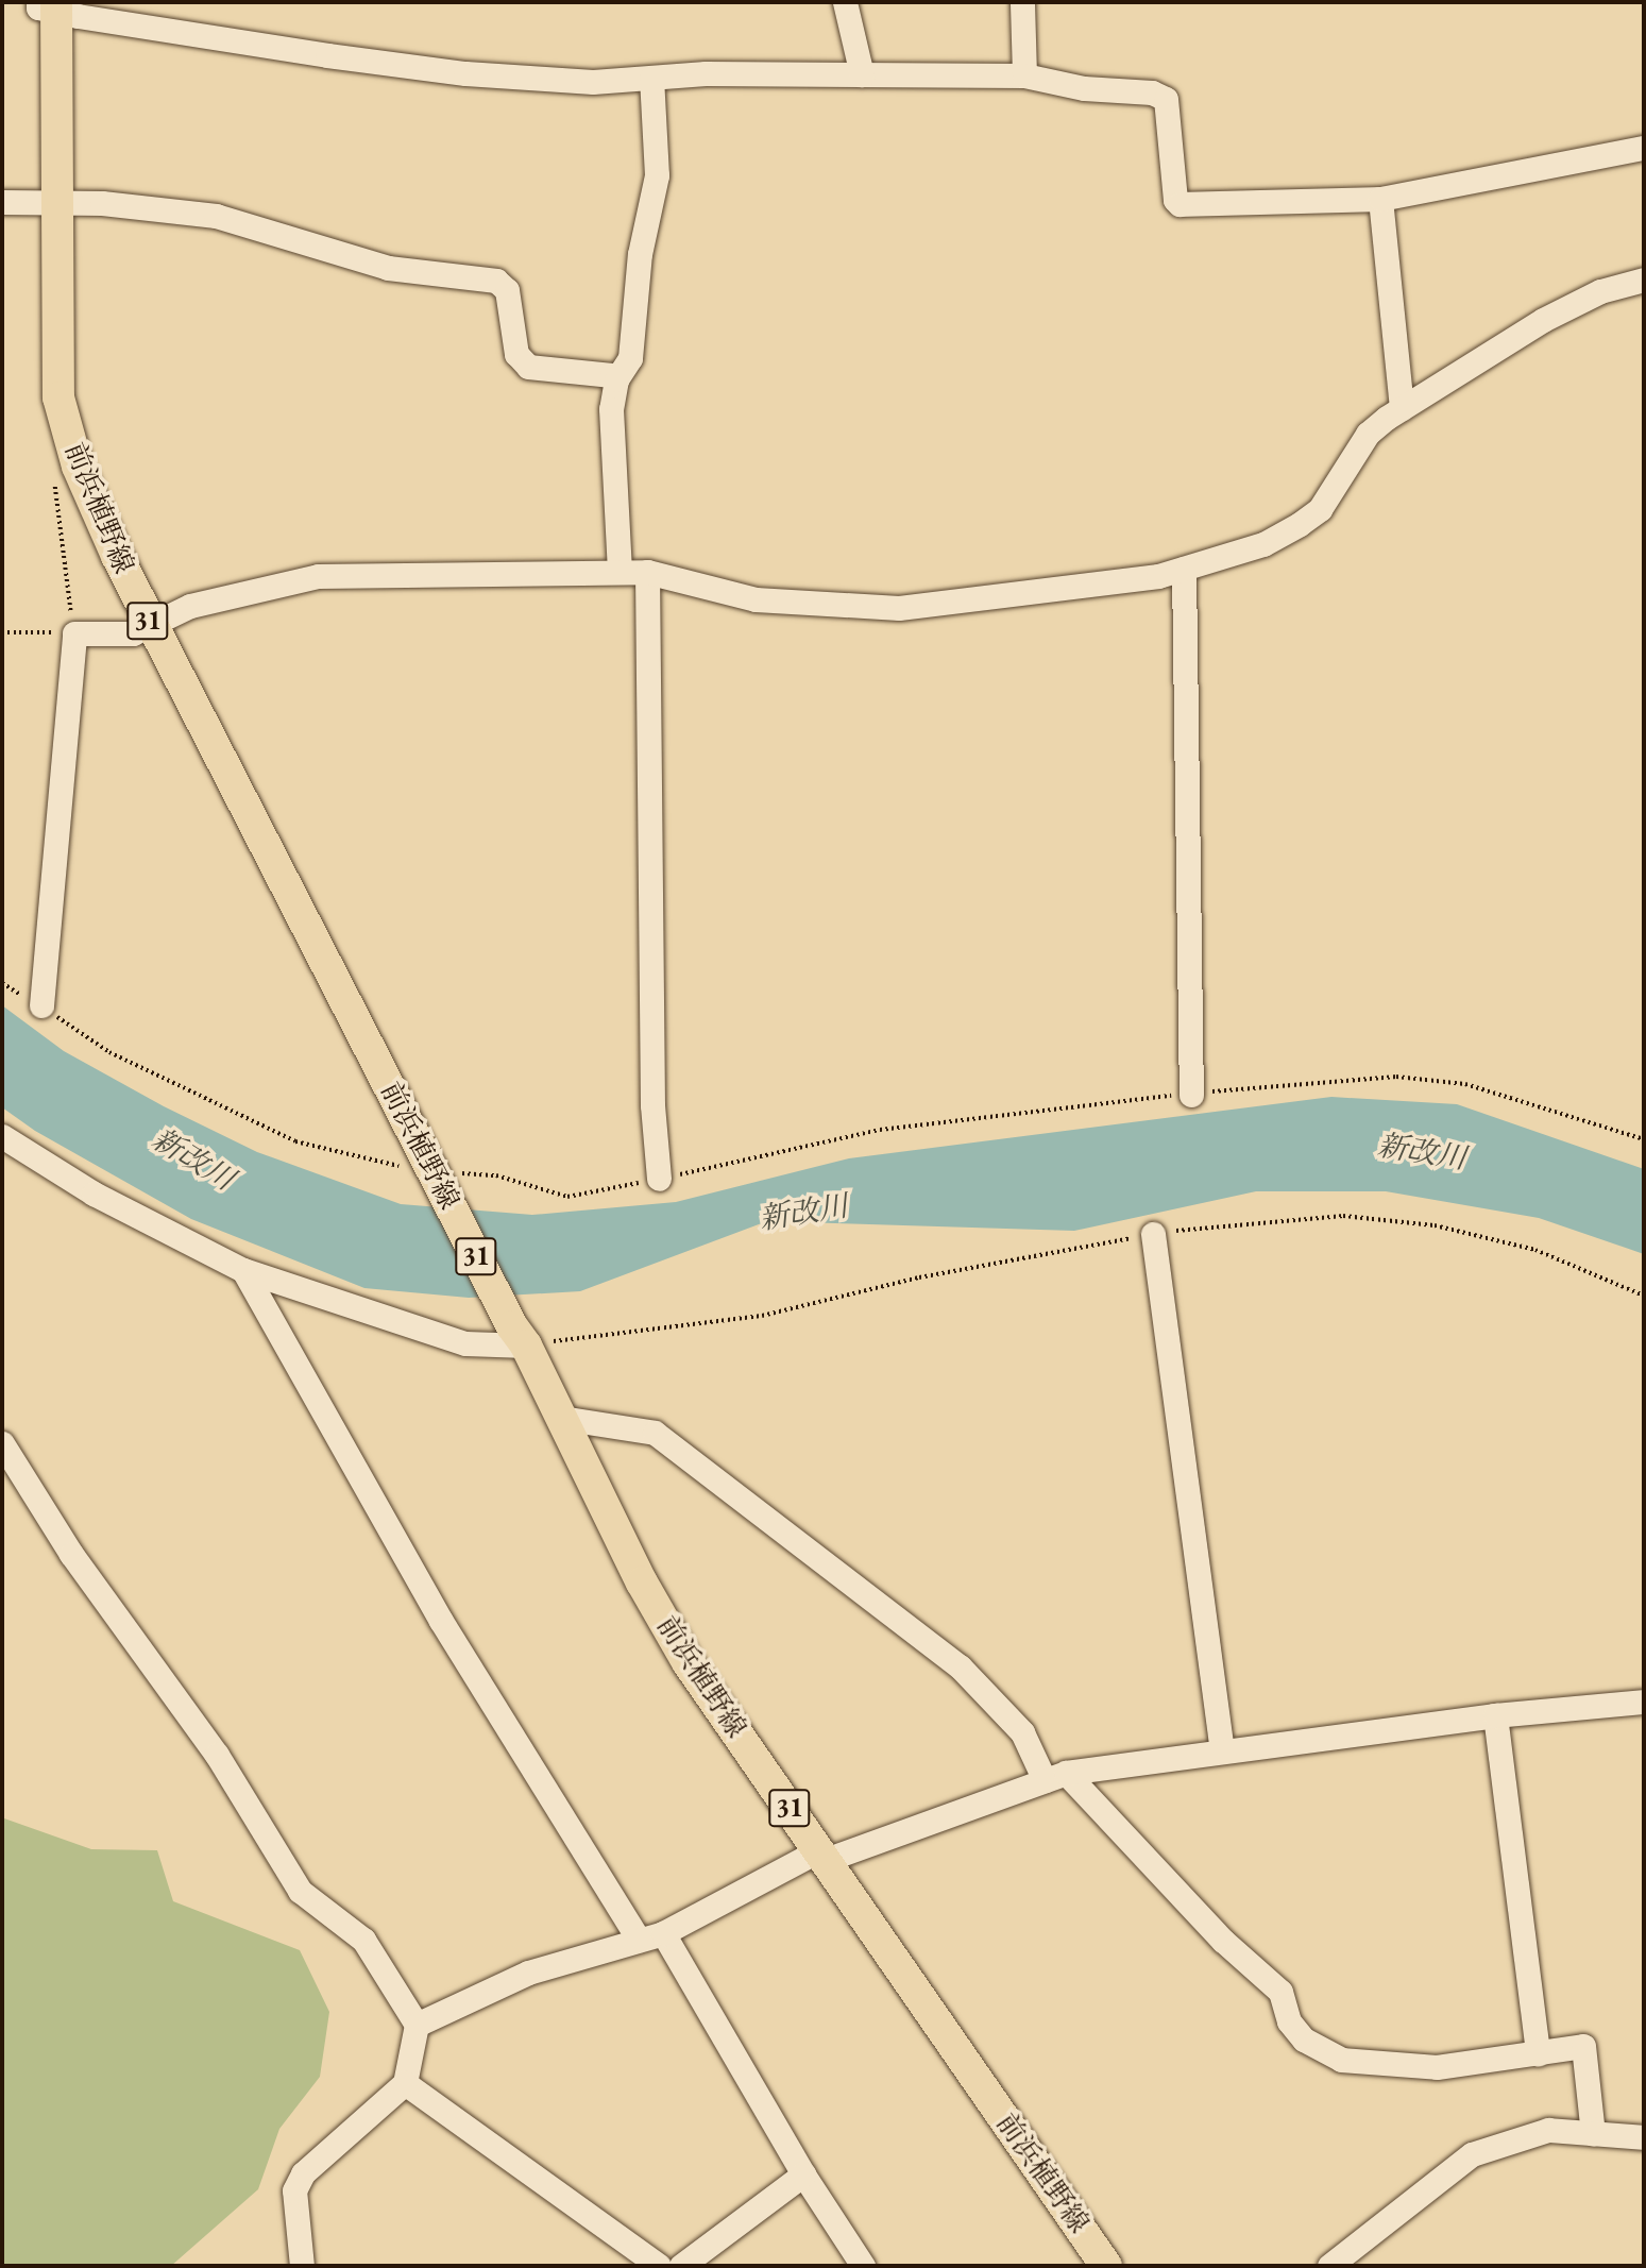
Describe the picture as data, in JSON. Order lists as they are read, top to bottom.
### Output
{
  "streets": {
    "main road": ["前浜植野線", "31"]
  },
  "water": ["新改川"]
}
